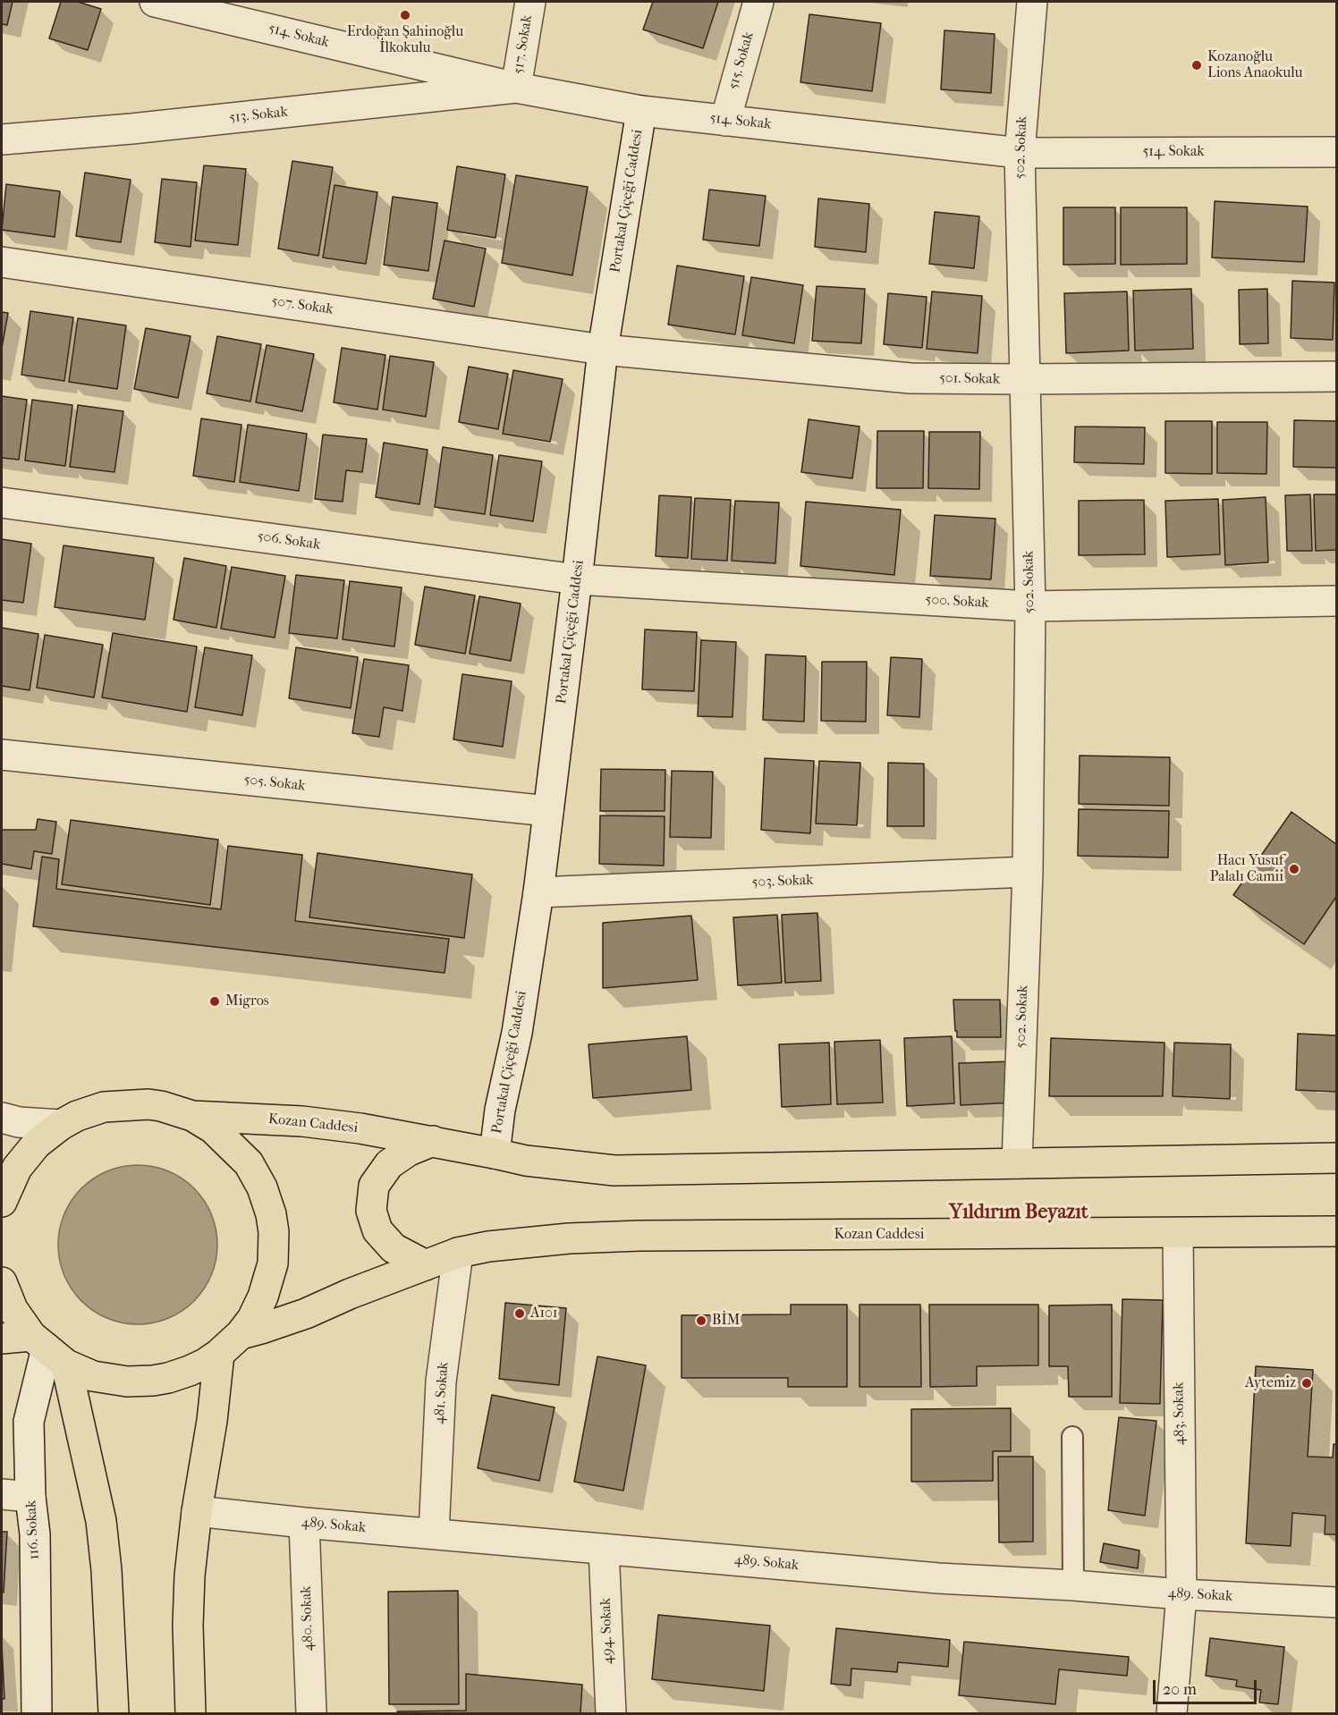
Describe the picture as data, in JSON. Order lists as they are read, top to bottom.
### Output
{
  "streets": {
    "highway": ["Kozan Caddesi"],
    "street": [
      "514. Sokak",
      "517. Sokak",
      "515. Sokak",
      "513. Sokak",
      "502. Sokak",
      "Portakal Çiçeği Caddesi",
      "507. Sokak",
      "501. Sokak",
      "506. Sokak",
      "500. Sokak",
      "505. Sokak",
      "503. Sokak",
      "481. Sokak",
      "483. Sokak",
      "489. Sokak",
      "116. Sokak",
      "480. Sokak",
      "494. Sokak"
    ]
  },
  "crossings": [
    ["514. Sokak", "517. Sokak"],
    ["514. Sokak", "515. Sokak"],
    ["514. Sokak", "513. Sokak"],
    ["514. Sokak", "502. Sokak"],
    ["514. Sokak", "Portakal Çiçeği Caddesi"],
    ["517. Sokak", "513. Sokak"],
    ["502. Sokak", "501. Sokak"],
    ["502. Sokak", "500. Sokak"],
    ["502. Sokak", "503. Sokak"],
    ["502. Sokak", "Kozan Caddesi"],
    ["Portakal Çiçeği Caddesi", "507. Sokak"],
    ["Portakal Çiçeği Caddesi", "501. Sokak"],
    ["Portakal Çiçeği Caddesi", "506. Sokak"],
    ["Portakal Çiçeği Caddesi", "500. Sokak"],
    ["Portakal Çiçeği Caddesi", "505. Sokak"],
    ["Portakal Çiçeği Caddesi", "503. Sokak"],
    ["Portakal Çiçeği Caddesi", "Kozan Caddesi"],
    ["507. Sokak", "501. Sokak"],
    ["506. Sokak", "500. Sokak"],
    ["Kozan Caddesi", "481. Sokak"],
    ["Kozan Caddesi", "483. Sokak"],
    ["481. Sokak", "489. Sokak"],
    ["483. Sokak", "489. Sokak"],
    ["489. Sokak", "480. Sokak"],
    ["489. Sokak", "494. Sokak"]
  ],
  "districts": ["Yıldırım Beyazıt"],
  "places": [
    "Erdoğan Şahinoğlu İlkokulu",
    "Kozanoğlu Lions Anaokulu",
    "Hacı Yusuf Palalı Camii",
    "Migros",
    "A101",
    "BİM",
    "Aytemiz"
  ],
  "scale_bar": "20 m"
}
